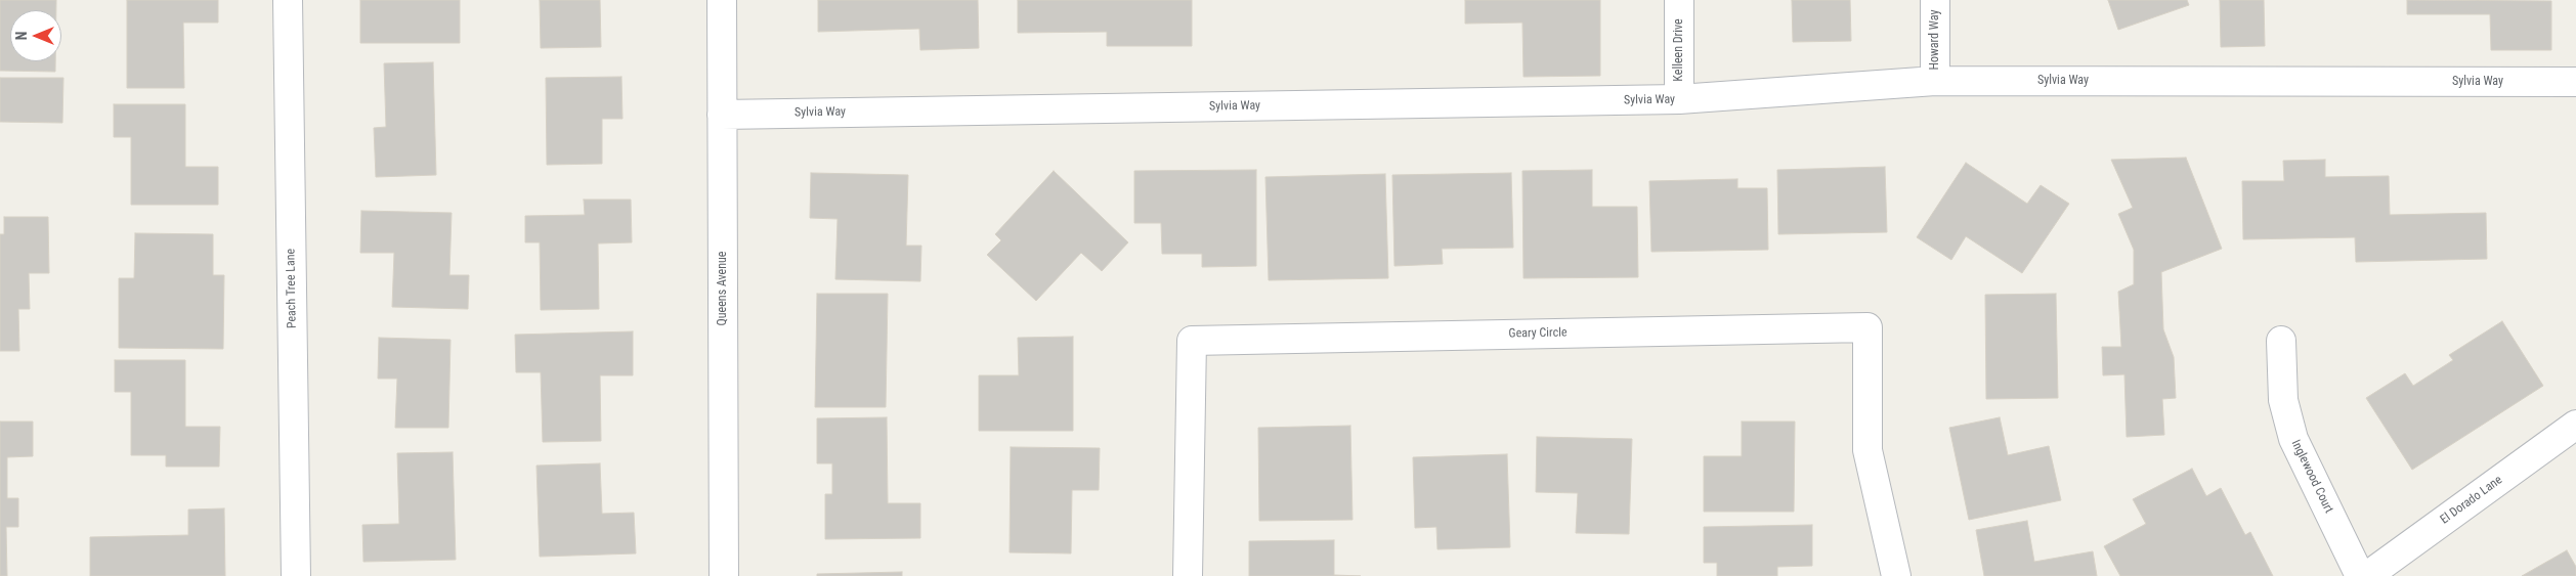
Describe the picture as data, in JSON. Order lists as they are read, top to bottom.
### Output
{
  "streets": {
    "street": [
      "Howard Way",
      "Kelleen Drive",
      "Sylvia Way",
      "Peach Tree Lane",
      "Queens Avenue",
      "Geary Circle",
      "Inglewood Court",
      "El Dorado Lane"
    ]
  },
  "crossings": [
    ["Howard Way", "Sylvia Way"],
    ["Kelleen Drive", "Sylvia Way"],
    ["Sylvia Way", "Queens Avenue"]
  ],
  "north": "left"
}
